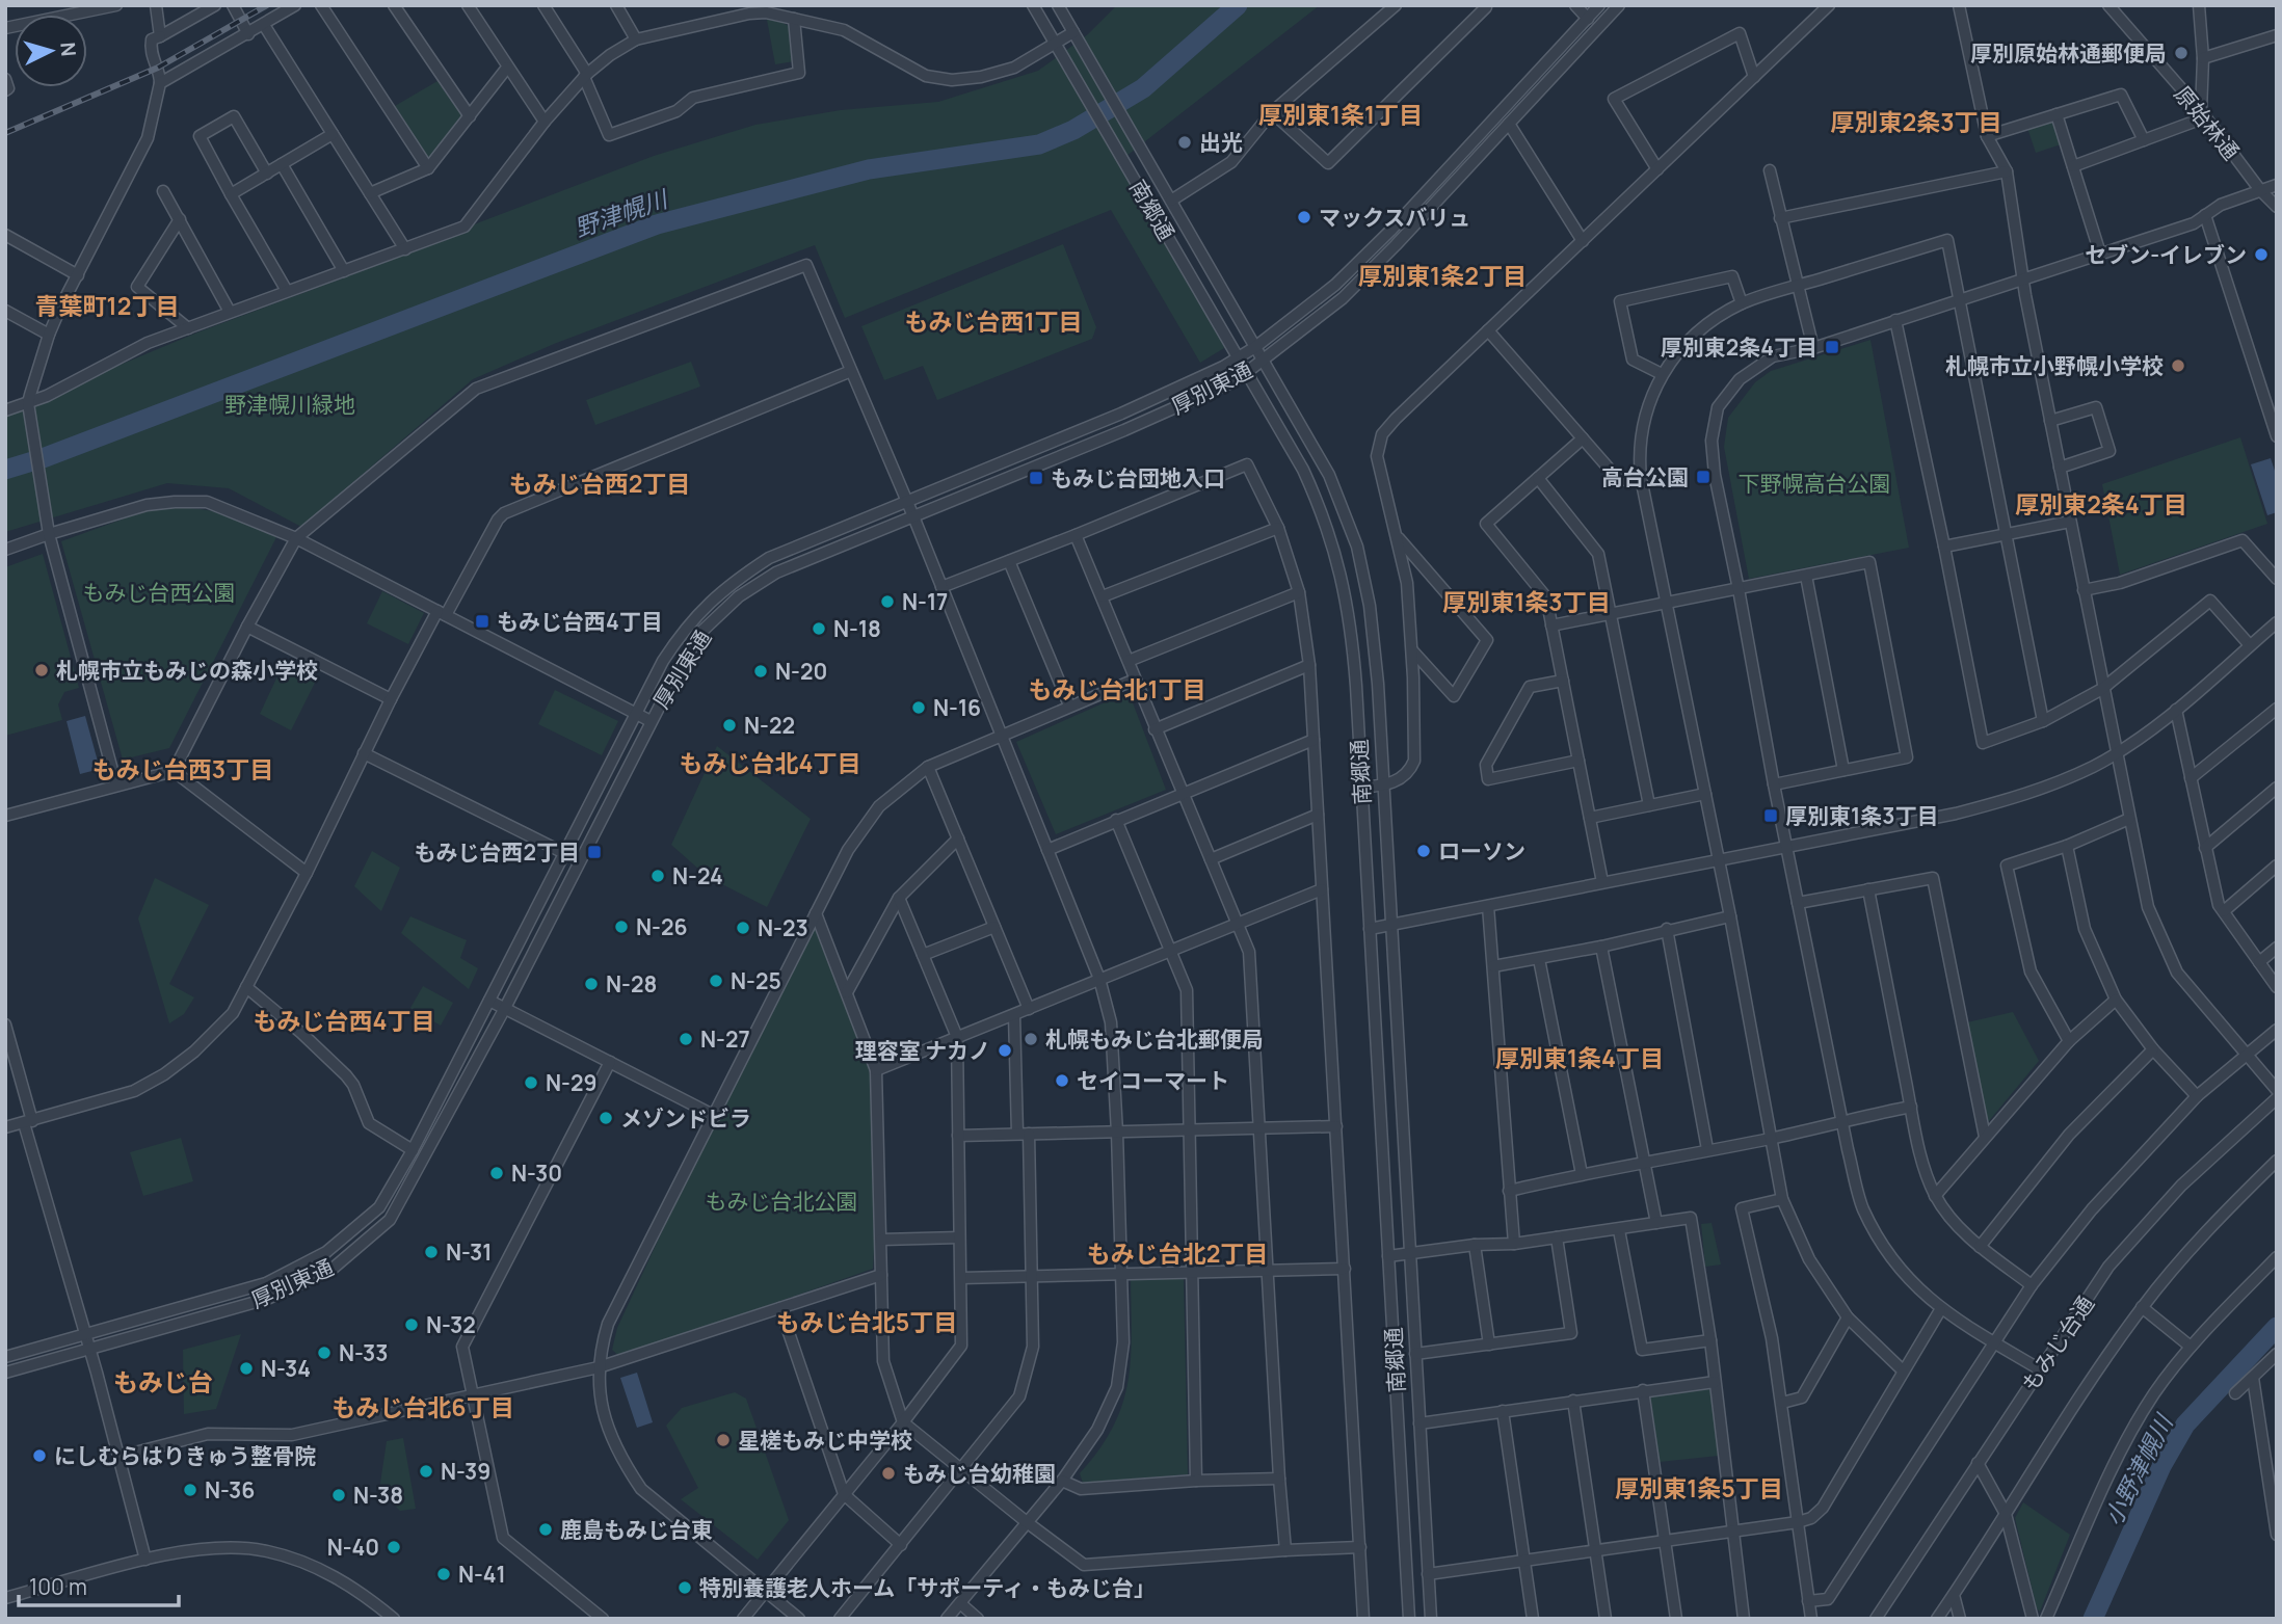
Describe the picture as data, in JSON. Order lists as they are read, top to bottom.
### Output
{
  "streets": {
    "street": [
      "原始林通",
      "南郷通",
      "厚別東通",
      "もみじ台通"
    ]
  },
  "crossings": [
    ["南郷通", "厚別東通"]
  ],
  "districts": [
    "厚別東1条1丁目",
    "厚別東2条3丁目",
    "厚別東1条2丁目",
    "青葉町12丁目",
    "もみじ台西1丁目",
    "もみじ台西2丁目",
    "厚別東2条4丁目",
    "厚別東1条3丁目",
    "もみじ台北1丁目",
    "もみじ台北4丁目",
    "もみじ台西3丁目",
    "もみじ台西4丁目",
    "厚別東1条4丁目",
    "もみじ台北2丁目",
    "もみじ台北5丁目",
    "もみじ台",
    "もみじ台北6丁目",
    "厚別東1条5丁目"
  ],
  "water": ["野津幌川", "小野津幌川"],
  "parks": [
    "野津幌川緑地",
    "下野幌高台公園",
    "もみじ台西公園",
    "もみじ台北公園"
  ],
  "places": {
    "other": [
      "厚別原始林通郵便局",
      "出光",
      "マックスバリュ",
      "セブン-イレブン",
      "札幌市立小野幌小学校",
      "N-17",
      "N-18",
      "札幌市立もみじの森小学校",
      "N-20",
      "N-16",
      "N-22",
      "ローソン",
      "N-24",
      "N-26",
      "N-23",
      "N-25",
      "N-28",
      "N-27",
      "札幌もみじ台北郵便局",
      "理容室 ナカノ",
      "セイコーマート",
      "N-29",
      "メゾンドビラ",
      "N-30",
      "N-31",
      "N-32",
      "N-33",
      "N-34",
      "星槎もみじ中学校",
      "にしむらはりきゅう整骨院",
      "N-39",
      "もみじ台幼稚園",
      "N-36",
      "N-38",
      "鹿島もみじ台東",
      "N-40",
      "N-41",
      "特別養護老人ホーム「サポーティ・もみじ台」"
    ],
    "transit": [
      "厚別東2条4丁目",
      "高台公園",
      "もみじ台団地入口",
      "もみじ台西4丁目",
      "厚別東1条3丁目",
      "もみじ台西2丁目"
    ]
  },
  "scale_bar": "100 m",
  "north": "right"
}
